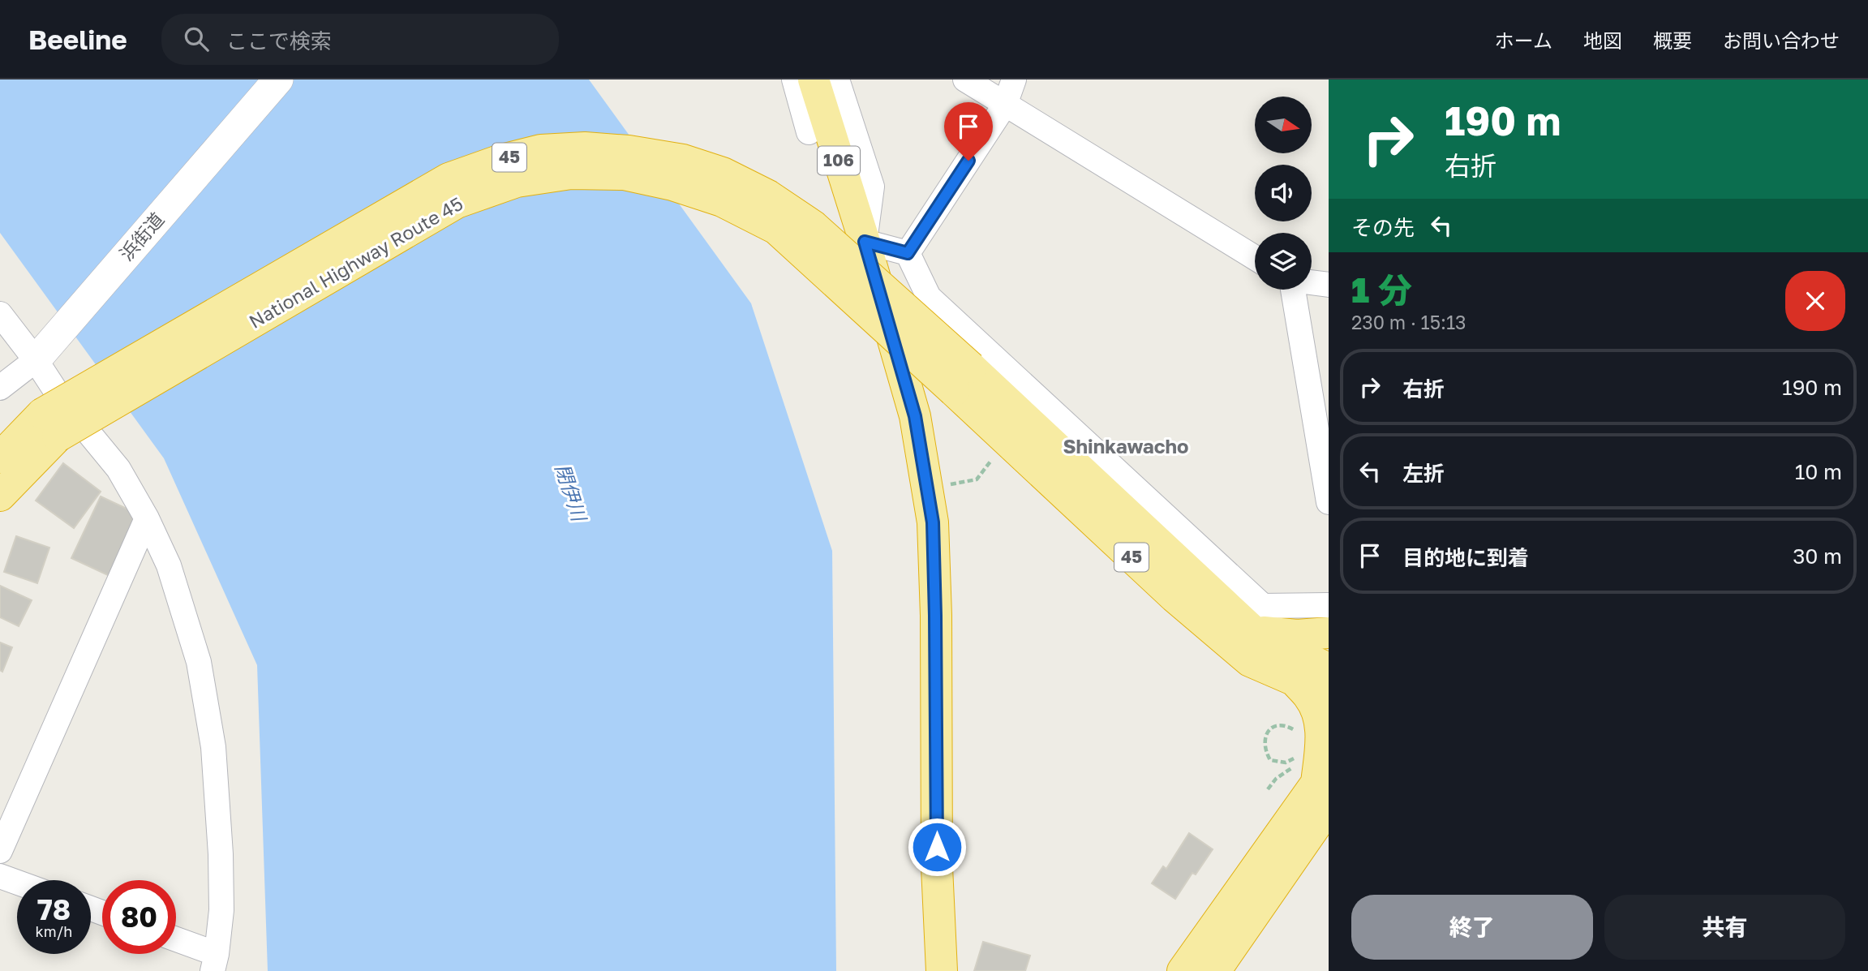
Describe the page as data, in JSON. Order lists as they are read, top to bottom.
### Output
{
  "streets": {
    "highway": ["45", "106", "National Highway Route 45"],
    "street": ["浜街道"]
  },
  "districts": ["Shinkawacho"],
  "water": ["閉伊川"],
  "north": "right",
  "page": {
    "header": "Beeline",
    "search": "ここで検索",
    "nav": [
      "ホーム",
      "地図",
      "概要",
      "お問い合わせ"
    ],
    "turn": ["190 m", "右折"],
    "then": "その先",
    "heading": ["1 分", "230 m · 15:13"],
    "list": [
      {
        "name": "右折",
        "value": "190 m"
      },
      {
        "name": "左折",
        "value": "10 m"
      },
      {
        "name": "目的地に到着",
        "value": "30 m"
      }
    ],
    "speed": "78 km/h",
    "limit": "80",
    "buttons": ["終了", "共有"]
  }
}
